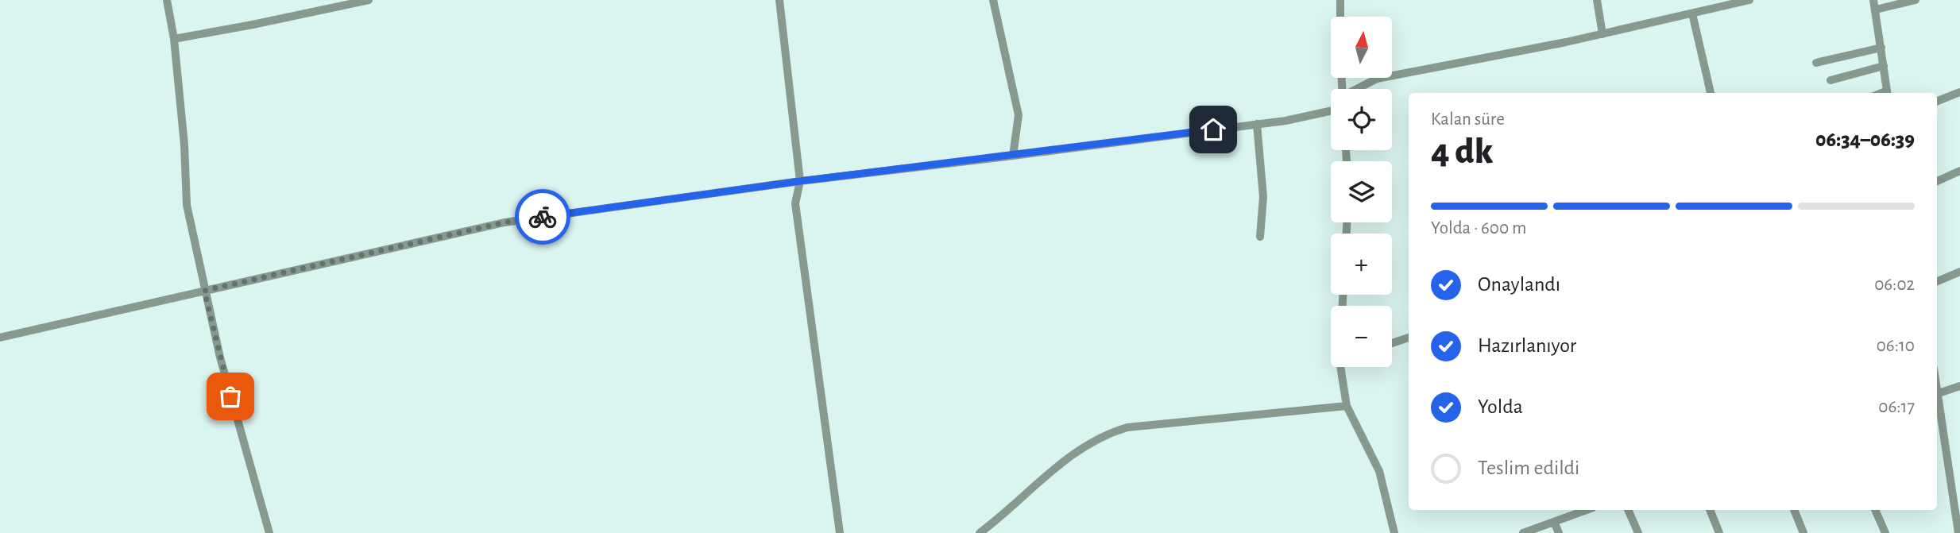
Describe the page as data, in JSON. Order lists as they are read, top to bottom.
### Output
{
  "north": "top",
  "page": {
    "map_buttons": ["+", "−"],
    "heading": ["4 dk", "Kalan süre", "06:34–06:39"],
    "bar": "Yolda · 600 m",
    "list": [
      ["Onaylandı", "06:02"],
      ["Hazırlanıyor", "06:10"],
      ["Yolda", "06:17"],
      "Teslim edildi"
    ]
  }
}
